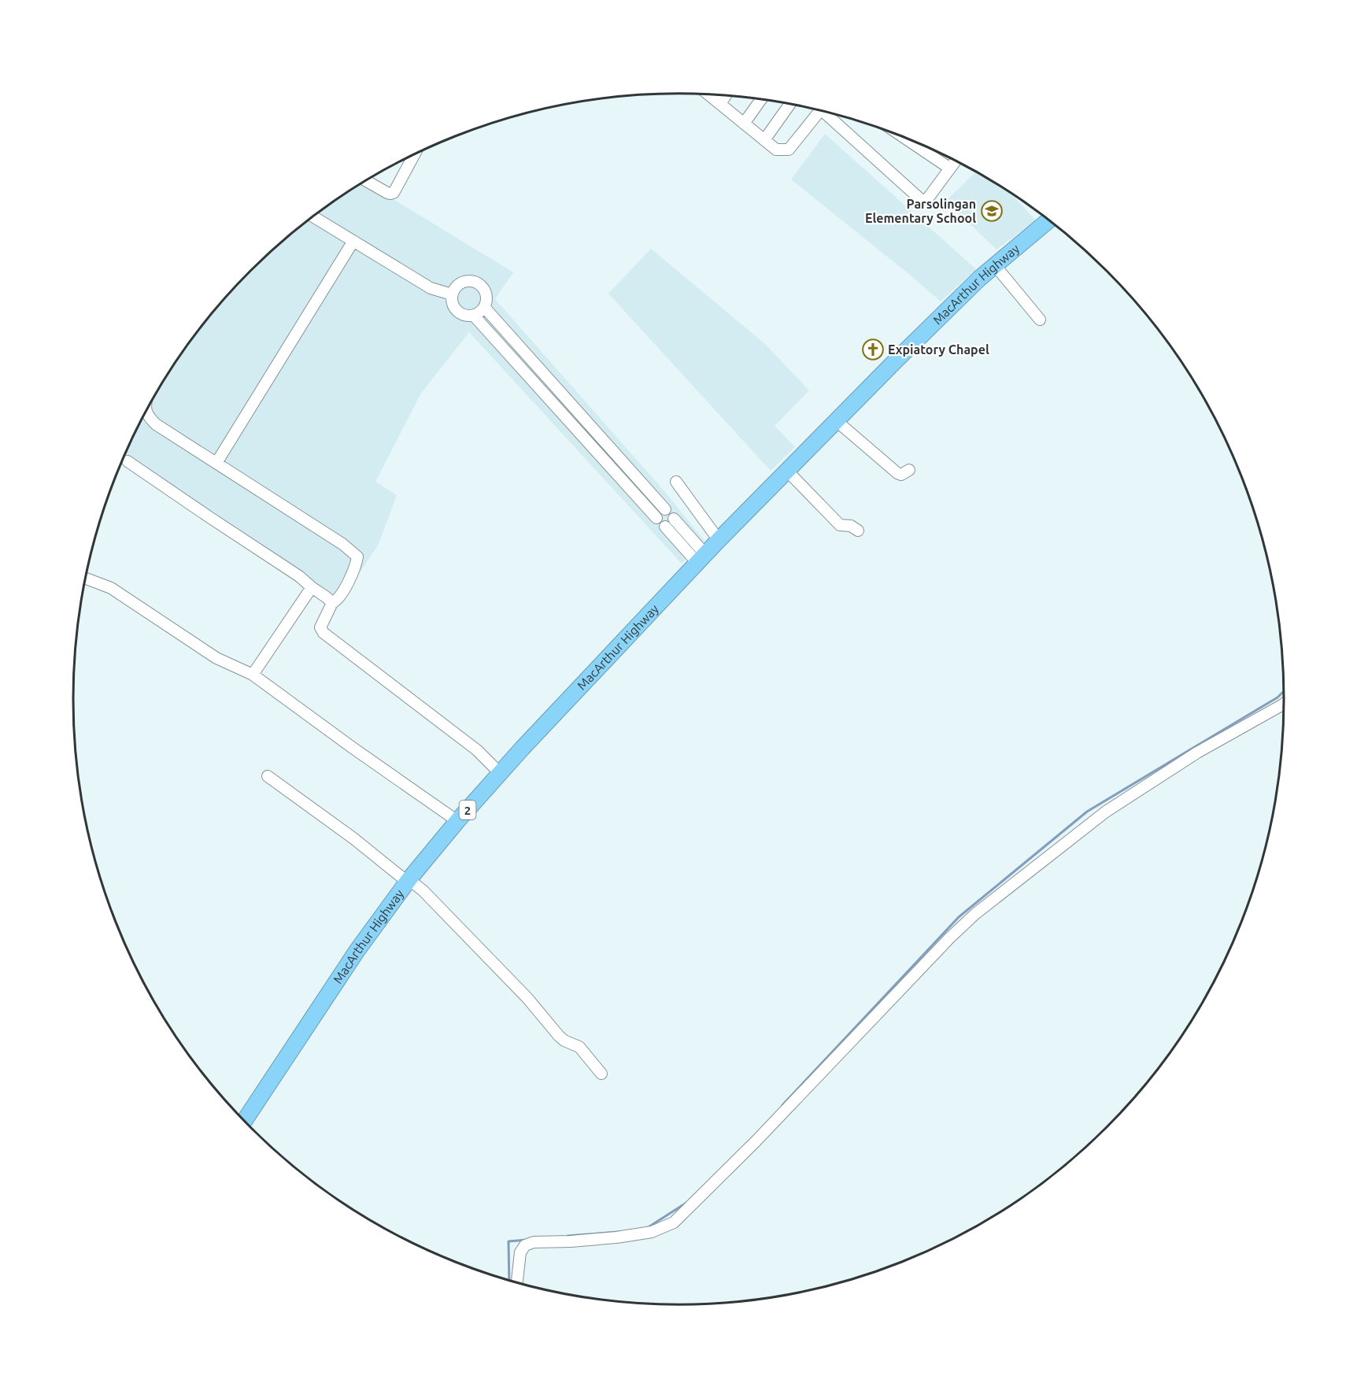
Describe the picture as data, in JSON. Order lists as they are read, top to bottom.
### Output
{
  "streets": {
    "highway": ["MacArthur Highway", "2"]
  },
  "places": {
    "school or university": ["Parsolingan Elementary School"],
    "church": ["Expiatory Chapel"]
  }
}
